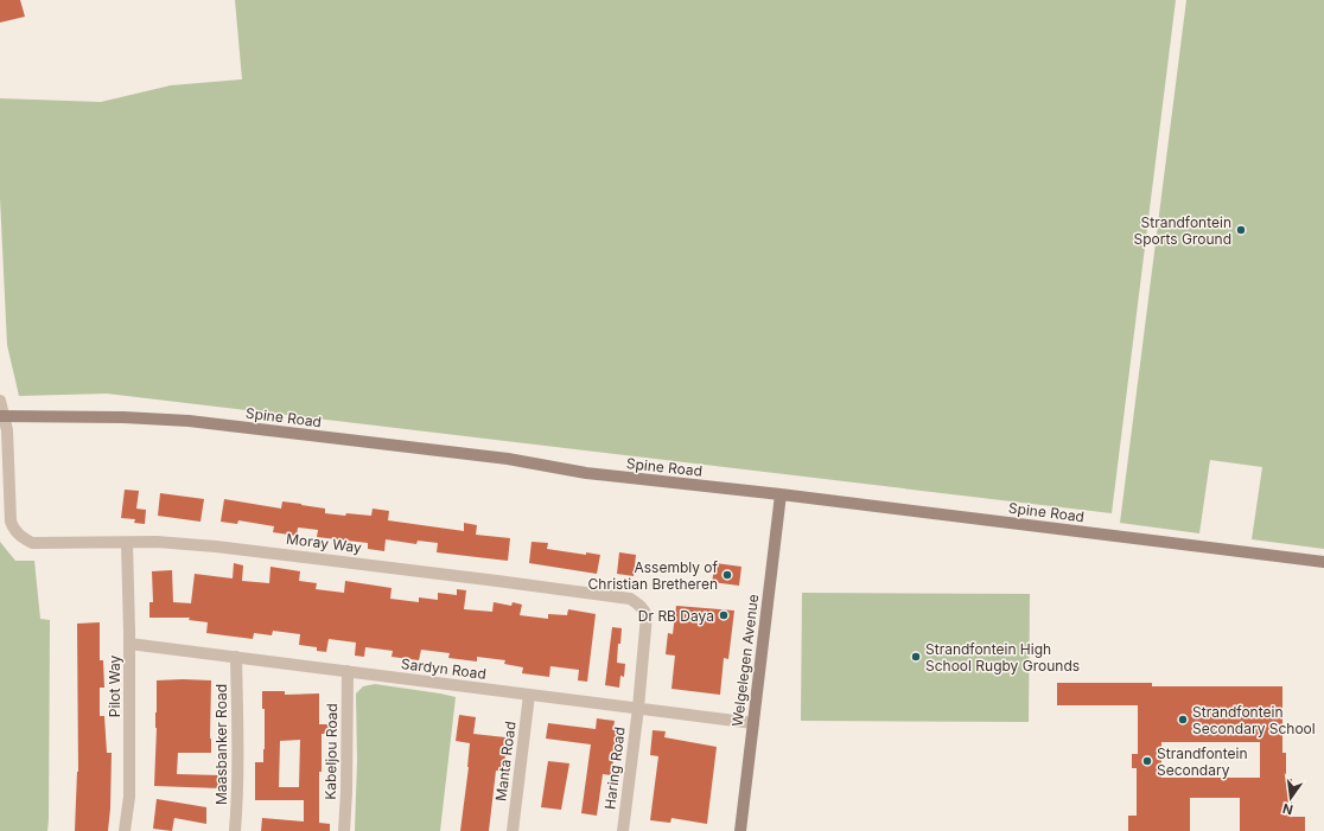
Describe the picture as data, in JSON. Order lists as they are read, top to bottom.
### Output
{
  "streets": {
    "main road": ["Spine Road", "Welgelegen Avenue"],
    "street": [
      "Moray Way",
      "Sardyn Road",
      "Pilot Way",
      "Maasbanker Road",
      "Kabeljou Road",
      "Manta Road",
      "Haring Road"
    ]
  },
  "crossings": [
    ["Spine Road", "Moray Way"],
    ["Spine Road", "Welgelegen Avenue"],
    ["Moray Way", "Sardyn Road"],
    ["Moray Way", "Pilot Way"],
    ["Moray Way", "Haring Road"],
    ["Welgelegen Avenue", "Sardyn Road"],
    ["Sardyn Road", "Pilot Way"],
    ["Sardyn Road", "Maasbanker Road"],
    ["Sardyn Road", "Kabeljou Road"],
    ["Sardyn Road", "Manta Road"],
    ["Sardyn Road", "Haring Road"]
  ],
  "places": [
    "Strandfontein Sports Ground",
    "Assembly of Christian Bretheren",
    "Dr RB Daya",
    "Strandfontein High School Rugby Grounds",
    "Strandfontein Secondary School",
    "Strandfontein Secondary"
  ],
  "north": "bottom"
}
